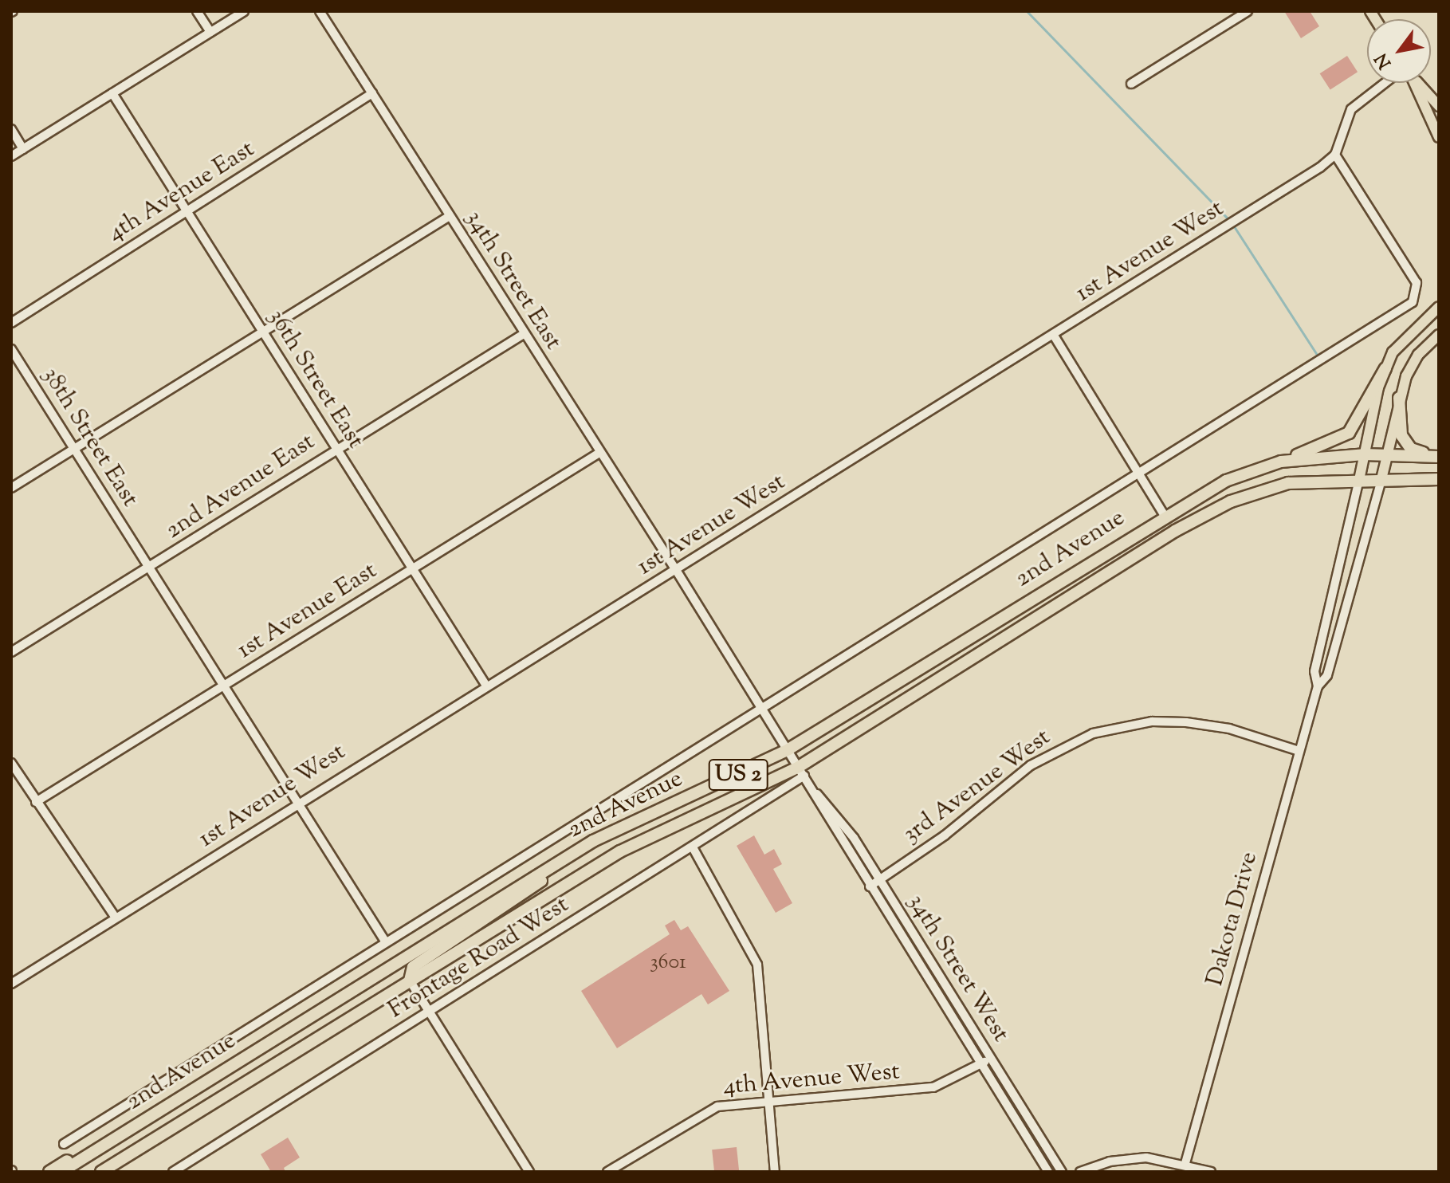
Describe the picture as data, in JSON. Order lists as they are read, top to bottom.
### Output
{
  "streets": {
    "highway": ["2nd Avenue", "US 2"],
    "street": [
      "4th Avenue East",
      "1st Avenue West",
      "34th Street East",
      "36th Street East",
      "38th Street East",
      "2nd Avenue East",
      "1st Avenue East",
      "3rd Avenue West",
      "Dakota Drive",
      "Frontage Road West",
      "34th Street West",
      "4th Avenue West"
    ]
  },
  "crossings": [
    ["4th Avenue East", "34th Street East"],
    ["4th Avenue East", "36th Street East"],
    ["1st Avenue West", "34th Street East"],
    ["1st Avenue West", "36th Street East"],
    ["1st Avenue West", "38th Street East"],
    ["1st Avenue West", "34th Street West"],
    ["34th Street East", "2nd Avenue East"],
    ["34th Street East", "1st Avenue East"],
    ["34th Street East", "34th Street West"],
    ["36th Street East", "2nd Avenue East"],
    ["36th Street East", "1st Avenue East"],
    ["38th Street East", "2nd Avenue East"],
    ["38th Street East", "1st Avenue East"],
    ["2nd Avenue", "Dakota Drive"],
    ["2nd Avenue", "Frontage Road West"],
    ["2nd Avenue", "34th Street West"],
    ["3rd Avenue West", "Dakota Drive"],
    ["3rd Avenue West", "34th Street West"],
    ["Frontage Road West", "34th Street West"],
    ["34th Street West", "4th Avenue West"]
  ],
  "house_numbers": ["3601"],
  "north": "bottom left"
}
